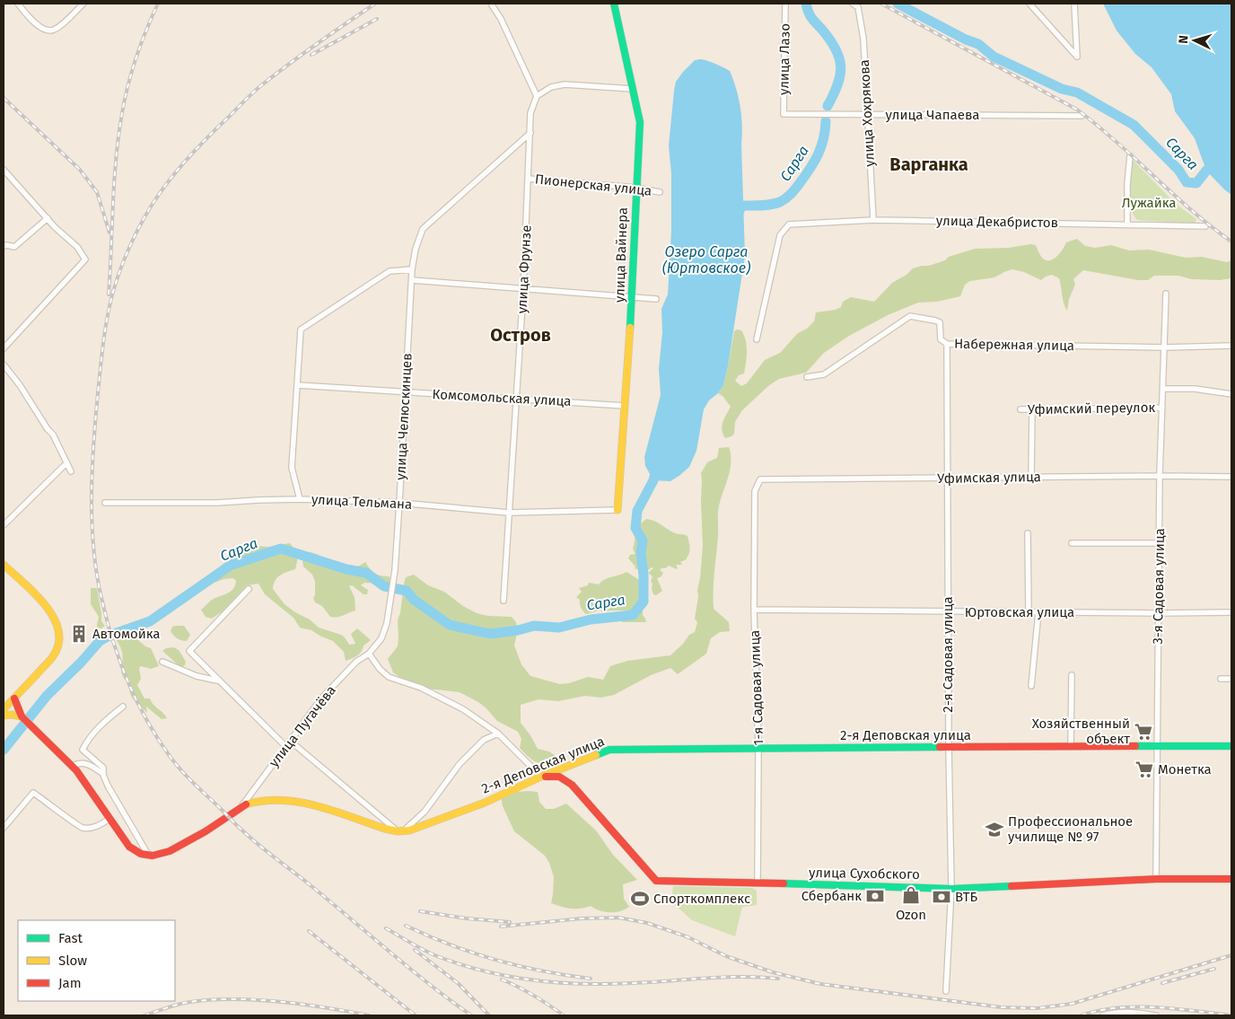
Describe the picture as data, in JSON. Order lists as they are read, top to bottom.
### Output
{
  "streets": {
    "street": [
      "улица Лазо",
      "улица Хохрякова",
      "улица Чапаева",
      "Пионерская улица",
      "улица Декабристов",
      "улица Вайнера",
      "улица Фрунзе",
      "Набережная улица",
      "Комсомольская улица",
      "Уфимский переулок",
      "улица Челюскинцев",
      "Уфимская улица",
      "улица Тельмана",
      "3-я Садовая улица",
      "Юртовская улица",
      "2-я Садовая улица",
      "1-я Садовая улица",
      "улица Пугачёва",
      "2-я Деповская улица",
      "улица Сухобского"
    ]
  },
  "crossings": [
    ["улица Лазо", "улица Чапаева"],
    ["улица Хохрякова", "улица Чапаева"],
    ["улица Хохрякова", "улица Декабристов"],
    ["Пионерская улица", "улица Вайнера"],
    ["Пионерская улица", "улица Фрунзе"],
    ["улица Вайнера", "Комсомольская улица"],
    ["улица Вайнера", "улица Тельмана"],
    ["улица Фрунзе", "Комсомольская улица"],
    ["улица Фрунзе", "улица Челюскинцев"],
    ["улица Фрунзе", "улица Тельмана"],
    ["Набережная улица", "3-я Садовая улица"],
    ["Набережная улица", "2-я Садовая улица"],
    ["Комсомольская улица", "улица Челюскинцев"],
    ["Уфимский переулок", "3-я Садовая улица"],
    ["улица Челюскинцев", "улица Тельмана"],
    ["улица Челюскинцев", "улица Пугачёва"],
    ["Уфимская улица", "3-я Садовая улица"],
    ["Уфимская улица", "2-я Садовая улица"],
    ["Уфимская улица", "1-я Садовая улица"],
    ["3-я Садовая улица", "Юртовская улица"],
    ["3-я Садовая улица", "2-я Деповская улица"],
    ["3-я Садовая улица", "улица Сухобского"],
    ["Юртовская улица", "2-я Садовая улица"],
    ["Юртовская улица", "1-я Садовая улица"],
    ["2-я Садовая улица", "2-я Деповская улица"],
    ["2-я Садовая улица", "улица Сухобского"],
    ["1-я Садовая улица", "2-я Деповская улица"],
    ["1-я Садовая улица", "улица Сухобского"],
    ["2-я Деповская улица", "улица Сухобского"]
  ],
  "districts": ["Варганка", "Остров"],
  "water": ["Сарга", "Озеро Сарга (Юртовское)"],
  "parks": ["Лужайка"],
  "places": {
    "building": ["Автомойка"],
    "supermarket": ["Хозяйственный объект", "Монетка"],
    "school or university": ["Профессиональное училище № 97"],
    "shop": ["Ozon"],
    "bank": ["Сбербанк", "ВТБ"],
    "sports": ["Спорткомплекс"]
  },
  "legend": ["Fast", "Slow", "Jam"],
  "north": "left"
}
